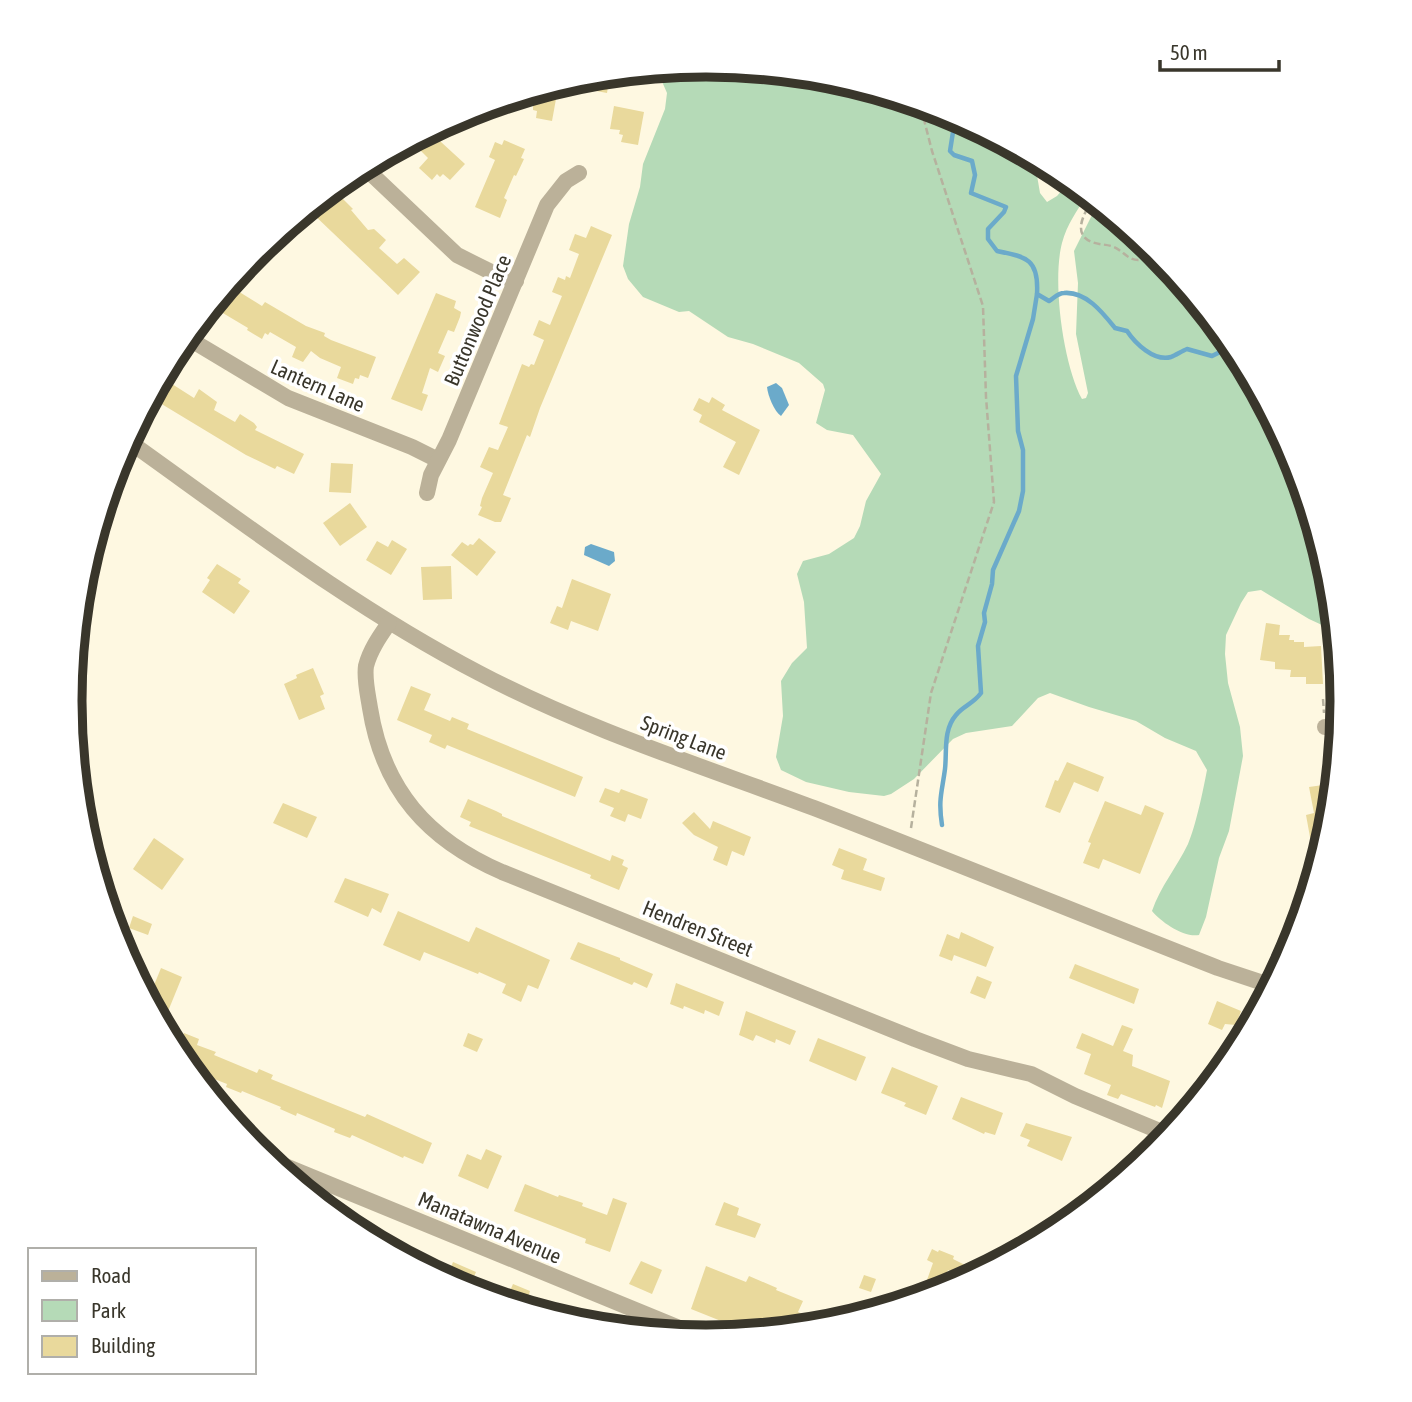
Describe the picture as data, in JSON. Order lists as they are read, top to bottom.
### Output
{
  "streets": {
    "street": [
      "Buttonwood Place",
      "Lantern Lane",
      "Spring Lane",
      "Hendren Street",
      "Manatawna Avenue"
    ]
  },
  "crossings": [
    ["Buttonwood Place", "Lantern Lane"],
    ["Spring Lane", "Hendren Street"]
  ],
  "legend": ["Road", "Park", "Building"],
  "scale_bar": "50 m"
}
